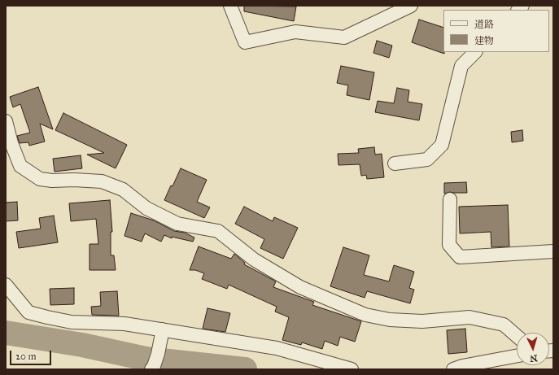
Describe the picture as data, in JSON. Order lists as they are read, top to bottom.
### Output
{
  "legend": ["道路", "建物"],
  "scale_bar": "20 m",
  "north": "bottom"
}
